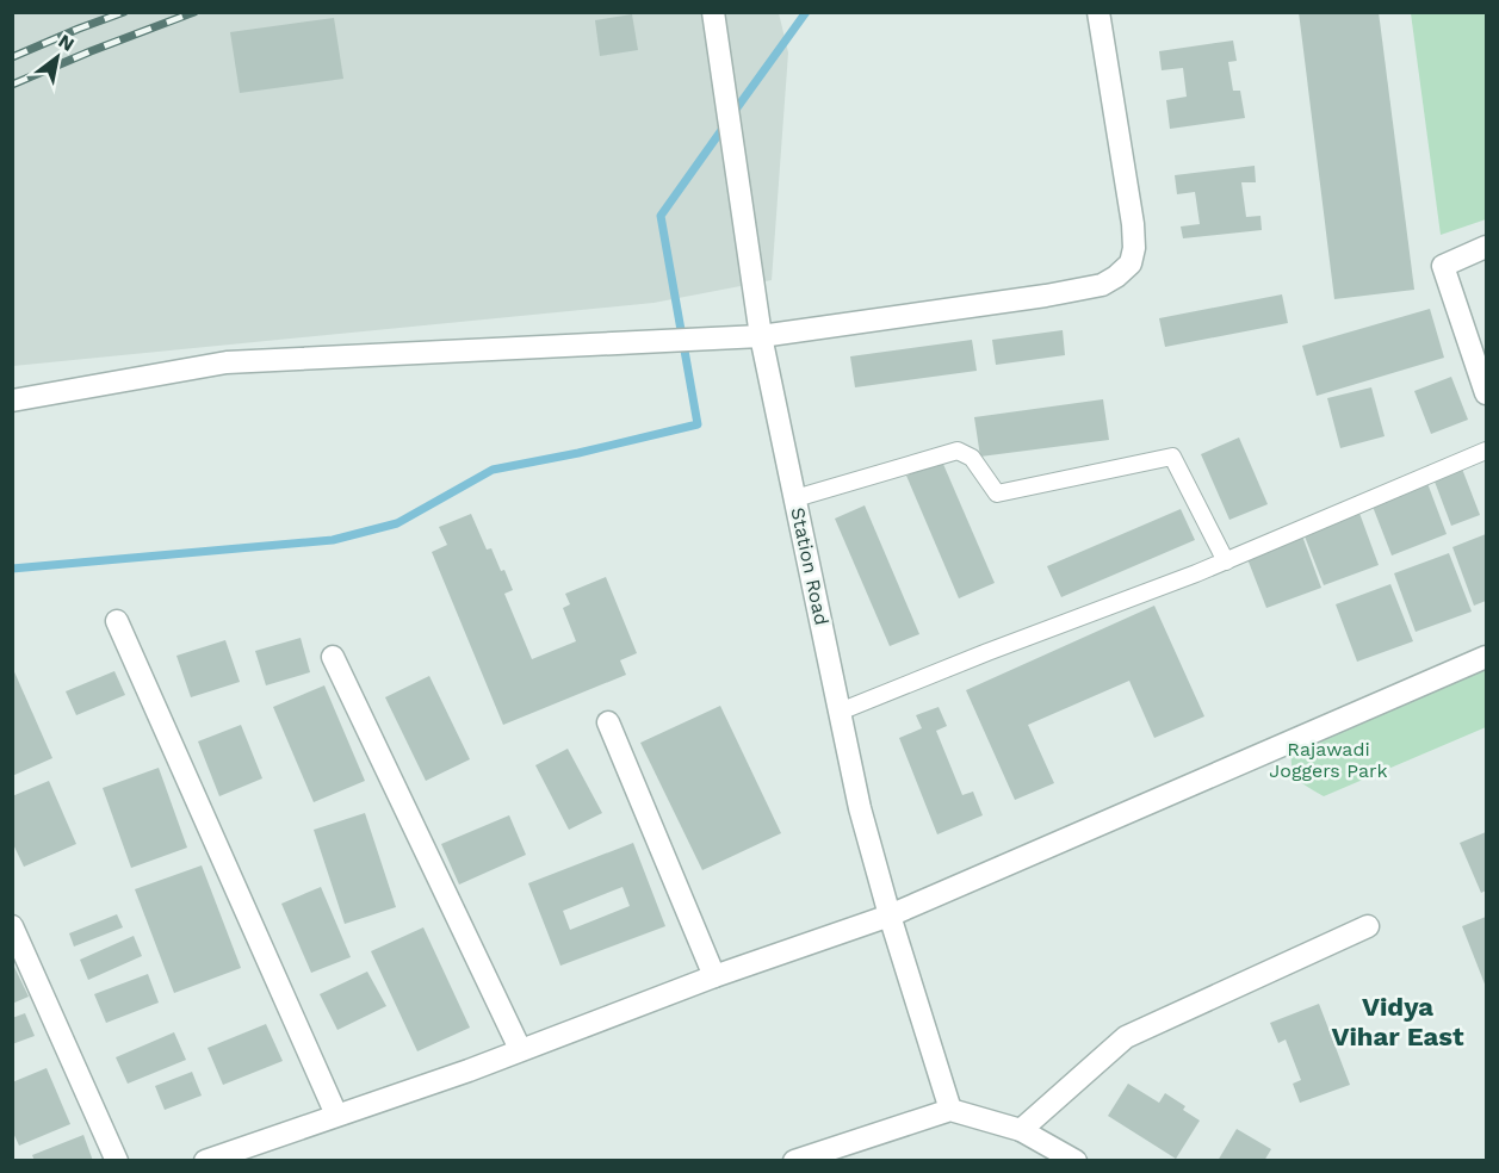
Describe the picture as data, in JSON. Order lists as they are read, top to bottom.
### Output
{
  "streets": {
    "street": ["Station Road"]
  },
  "districts": ["Vidya Vihar East"],
  "parks": ["Rajawadi Joggers Park"],
  "north": "top right"
}
